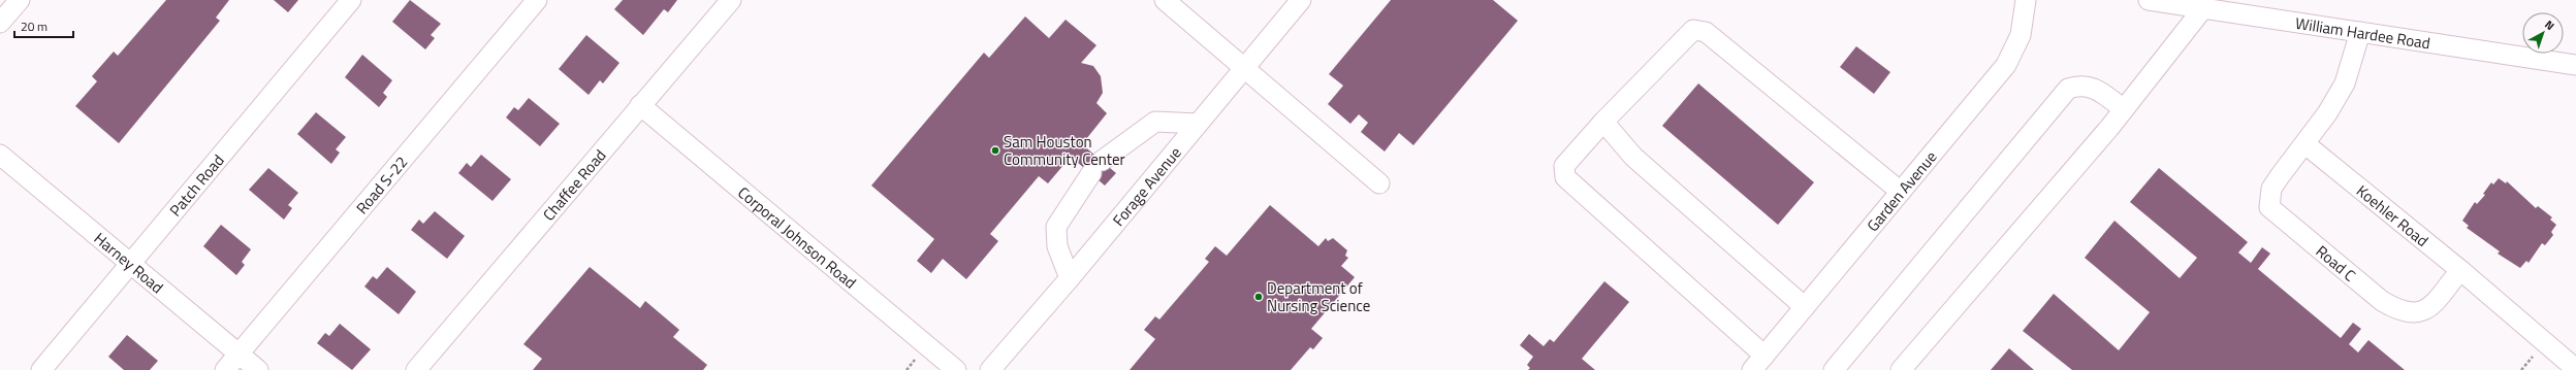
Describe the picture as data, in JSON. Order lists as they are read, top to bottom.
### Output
{
  "streets": {
    "street": [
      "William Hardee Road",
      "Road S-22",
      "Chaffee Road",
      "Patch Road",
      "Forage Avenue",
      "Garden Avenue",
      "Koehler Road",
      "Corporal Johnson Road",
      "Harney Road",
      "Road C"
    ]
  },
  "crossings": [
    ["Road S-22", "Harney Road"],
    ["Chaffee Road", "Corporal Johnson Road"],
    ["Patch Road", "Harney Road"],
    ["Koehler Road", "Road C"]
  ],
  "places": ["Sam Houston Community Center", "Department of Nursing Science"],
  "scale_bar": "20 m",
  "north": "top right"
}
